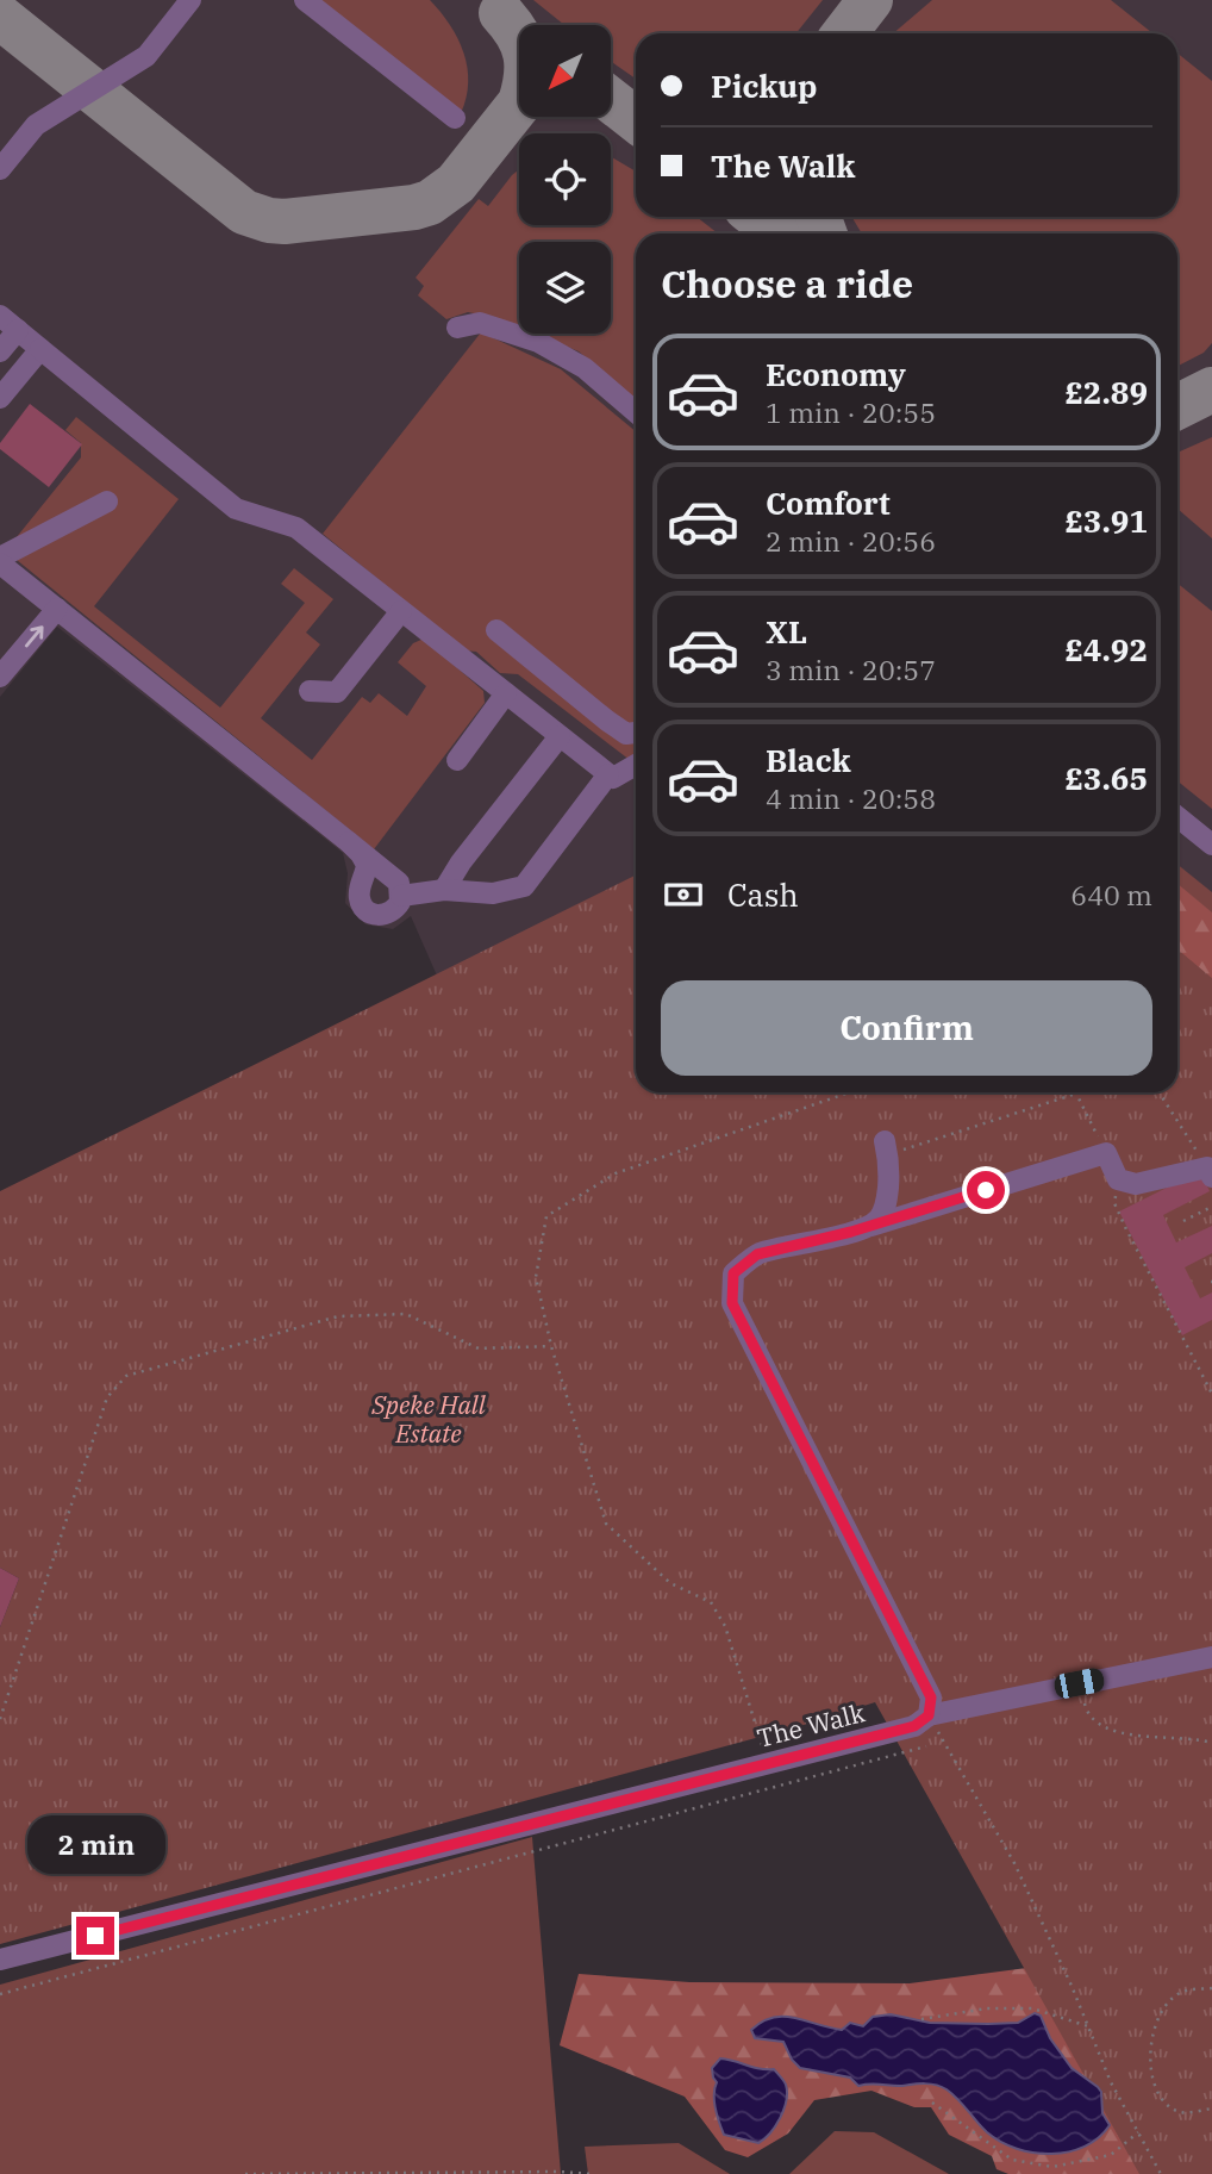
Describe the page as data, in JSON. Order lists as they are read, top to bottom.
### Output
{
  "streets": {
    "street": ["The Walk"]
  },
  "parks": ["Speke Hall Estate"],
  "north": "bottom left",
  "page": {
    "banner": ["Pickup", "The Walk"],
    "heading": "Choose a ride",
    "list": [
      {
        "name": "Economy",
        "note": "1 min · 20:55",
        "value": "£2.89"
      },
      {
        "name": "Comfort",
        "note": "2 min · 20:56",
        "value": "£3.91"
      },
      {
        "name": "XL",
        "note": "3 min · 20:57",
        "value": "£4.92"
      },
      {
        "name": "Black",
        "note": "4 min · 20:58",
        "value": "£3.65"
      }
    ],
    "pay": ["Cash", "640 m"],
    "buttons": "Confirm",
    "bubble": "2 min"
  }
}
